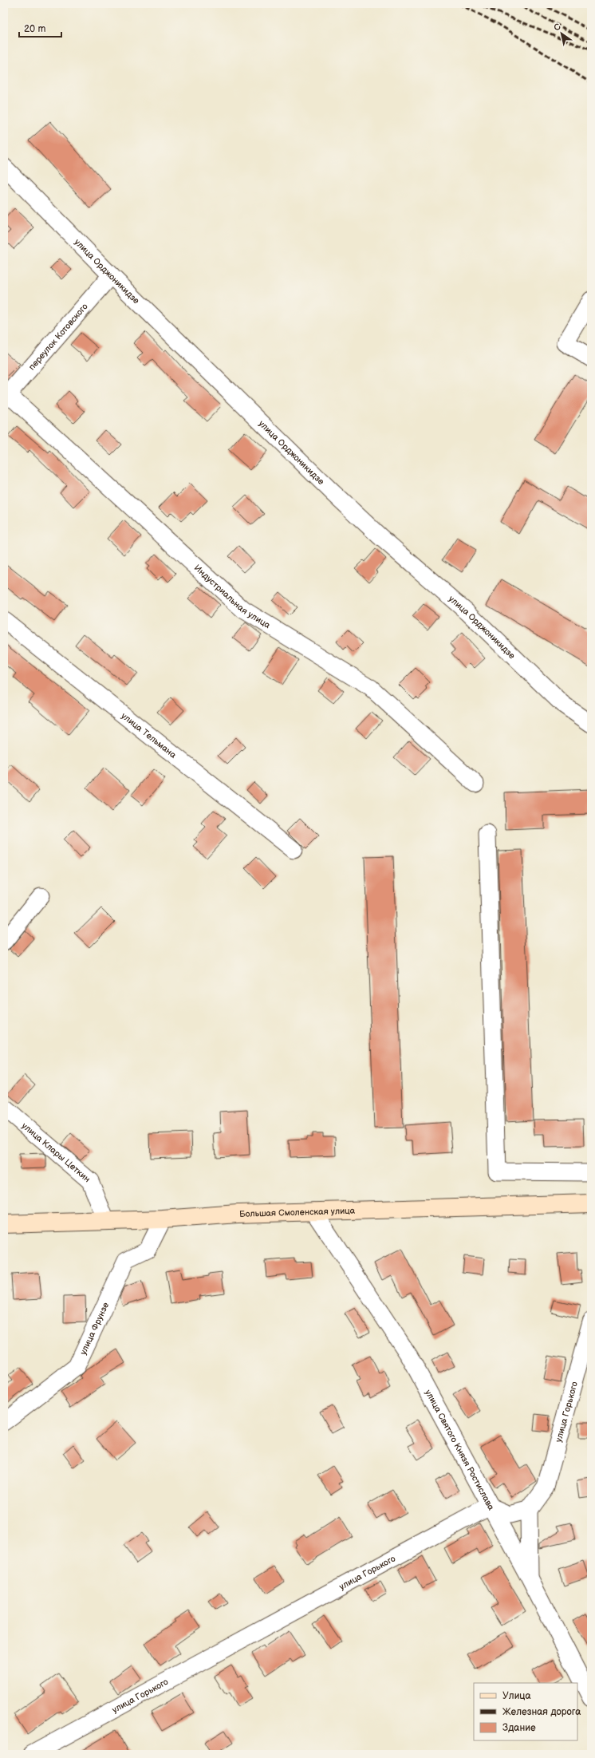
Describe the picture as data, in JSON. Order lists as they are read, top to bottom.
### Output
{
  "streets": {
    "main road": ["Большая Смоленская улица"],
    "street": [
      "улица Орджоникидзе",
      "переулок Котовского",
      "Индустриальная улица",
      "улица Тельмана",
      "улица Клары Цеткин",
      "улица Фрунзе",
      "улица Горького",
      "улица Святого Князя Ростислава"
    ]
  },
  "crossings": [
    ["улица Орджоникидзе", "переулок Котовского"],
    ["переулок Котовского", "Индустриальная улица"],
    ["улица Клары Цеткин", "Большая Смоленская улица"],
    ["Большая Смоленская улица", "улица Фрунзе"],
    ["Большая Смоленская улица", "улица Святого Князя Ростислава"],
    ["улица Горького", "улица Святого Князя Ростислава"]
  ],
  "legend": ["Улица", "Железная дорога", "Здание"],
  "scale_bar": "20 m",
  "north": "top left"
}
